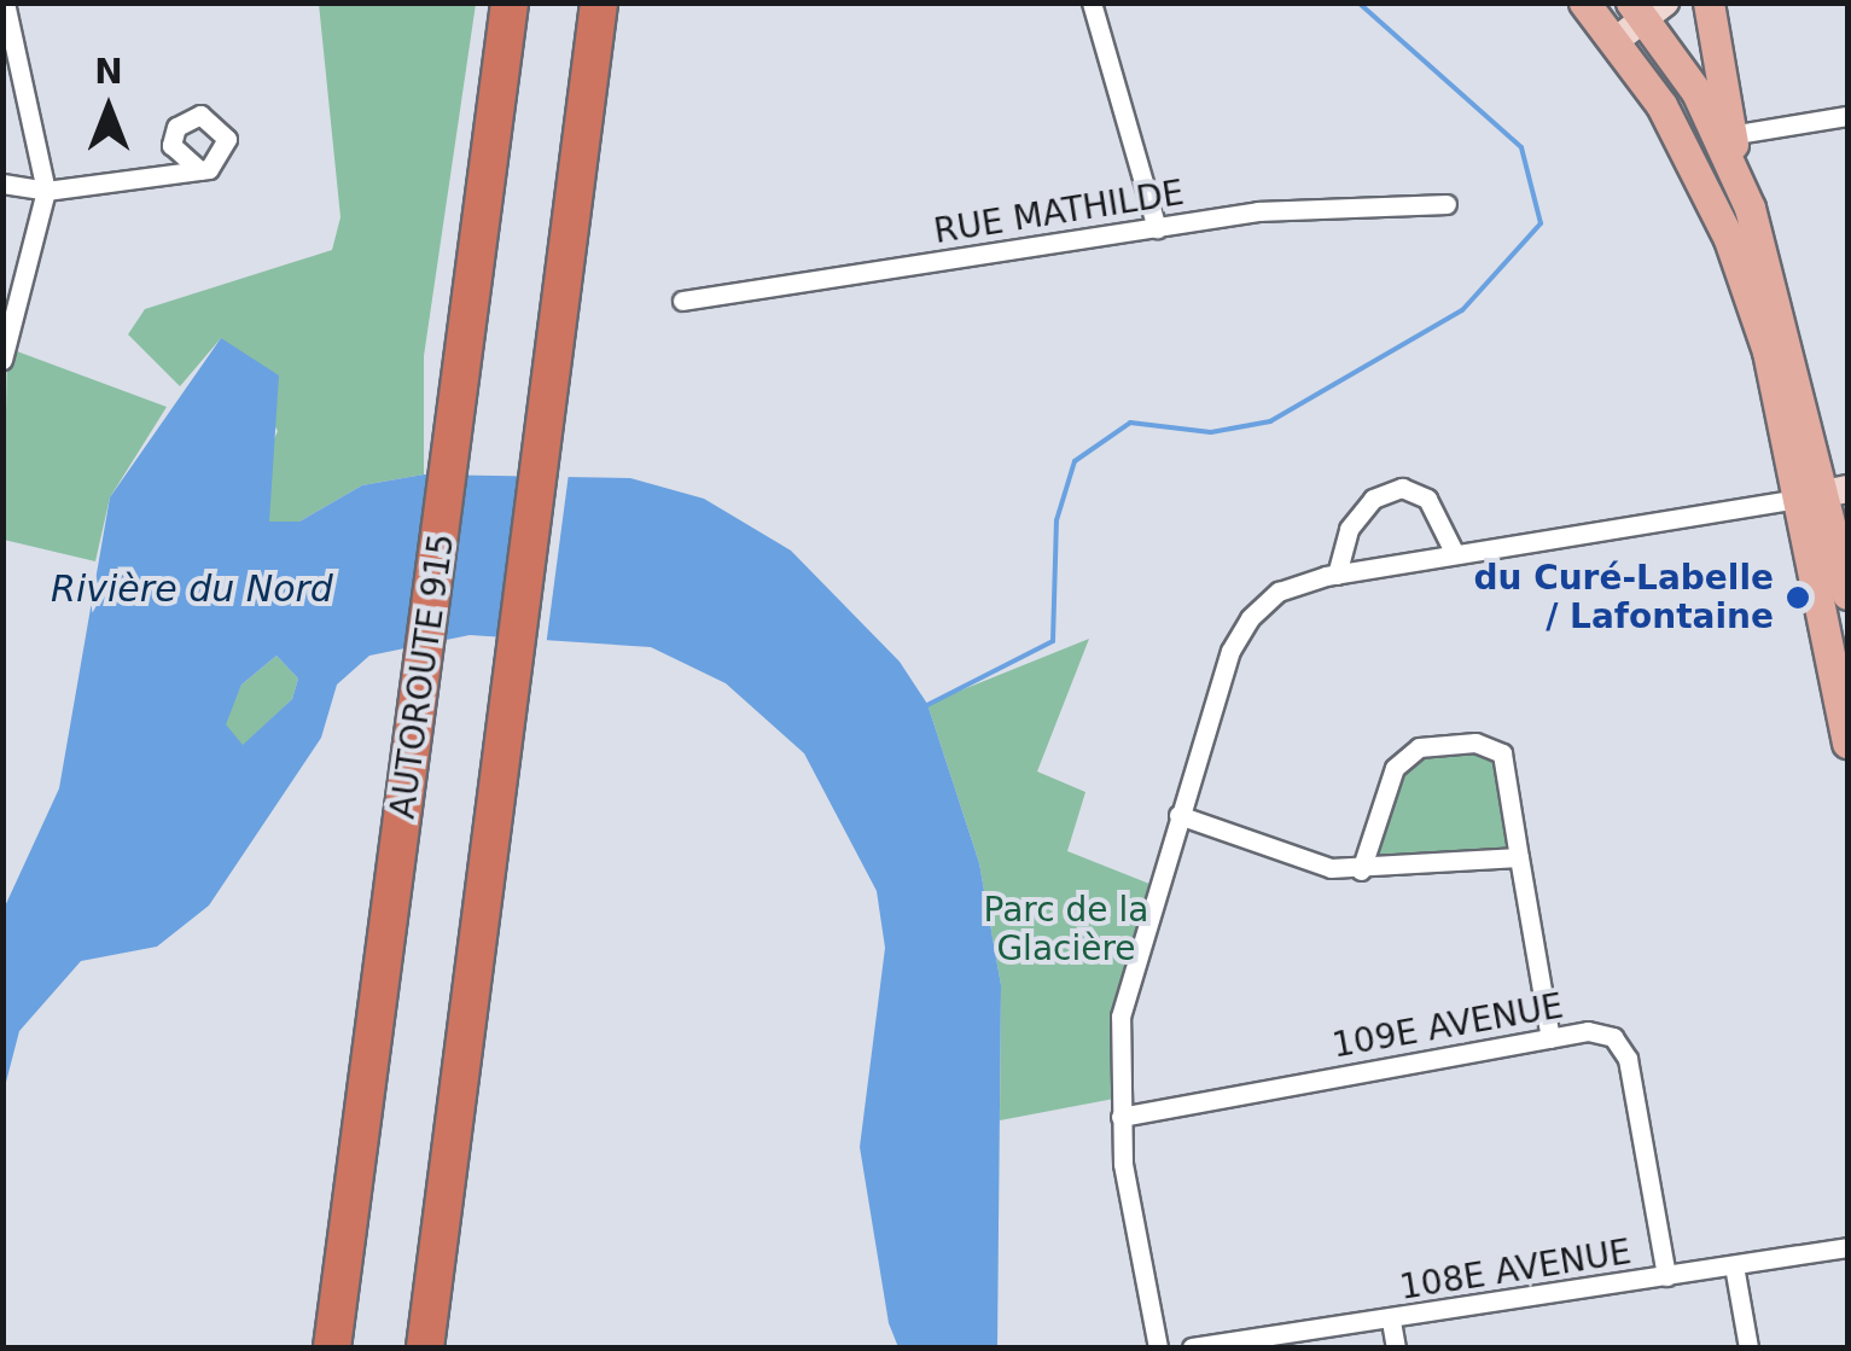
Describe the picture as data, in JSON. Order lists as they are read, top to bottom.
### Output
{
  "streets": {
    "highway": ["AUTOROUTE 915"],
    "street": ["RUE MATHILDE", "109E AVENUE", "108E AVENUE"]
  },
  "crossings": [
    ["109E AVENUE", "108E AVENUE"]
  ],
  "water": ["Rivière du Nord"],
  "parks": ["Parc de la Glacière"],
  "places": ["du Curé-Labelle / Lafontaine"],
  "north": "top"
}
